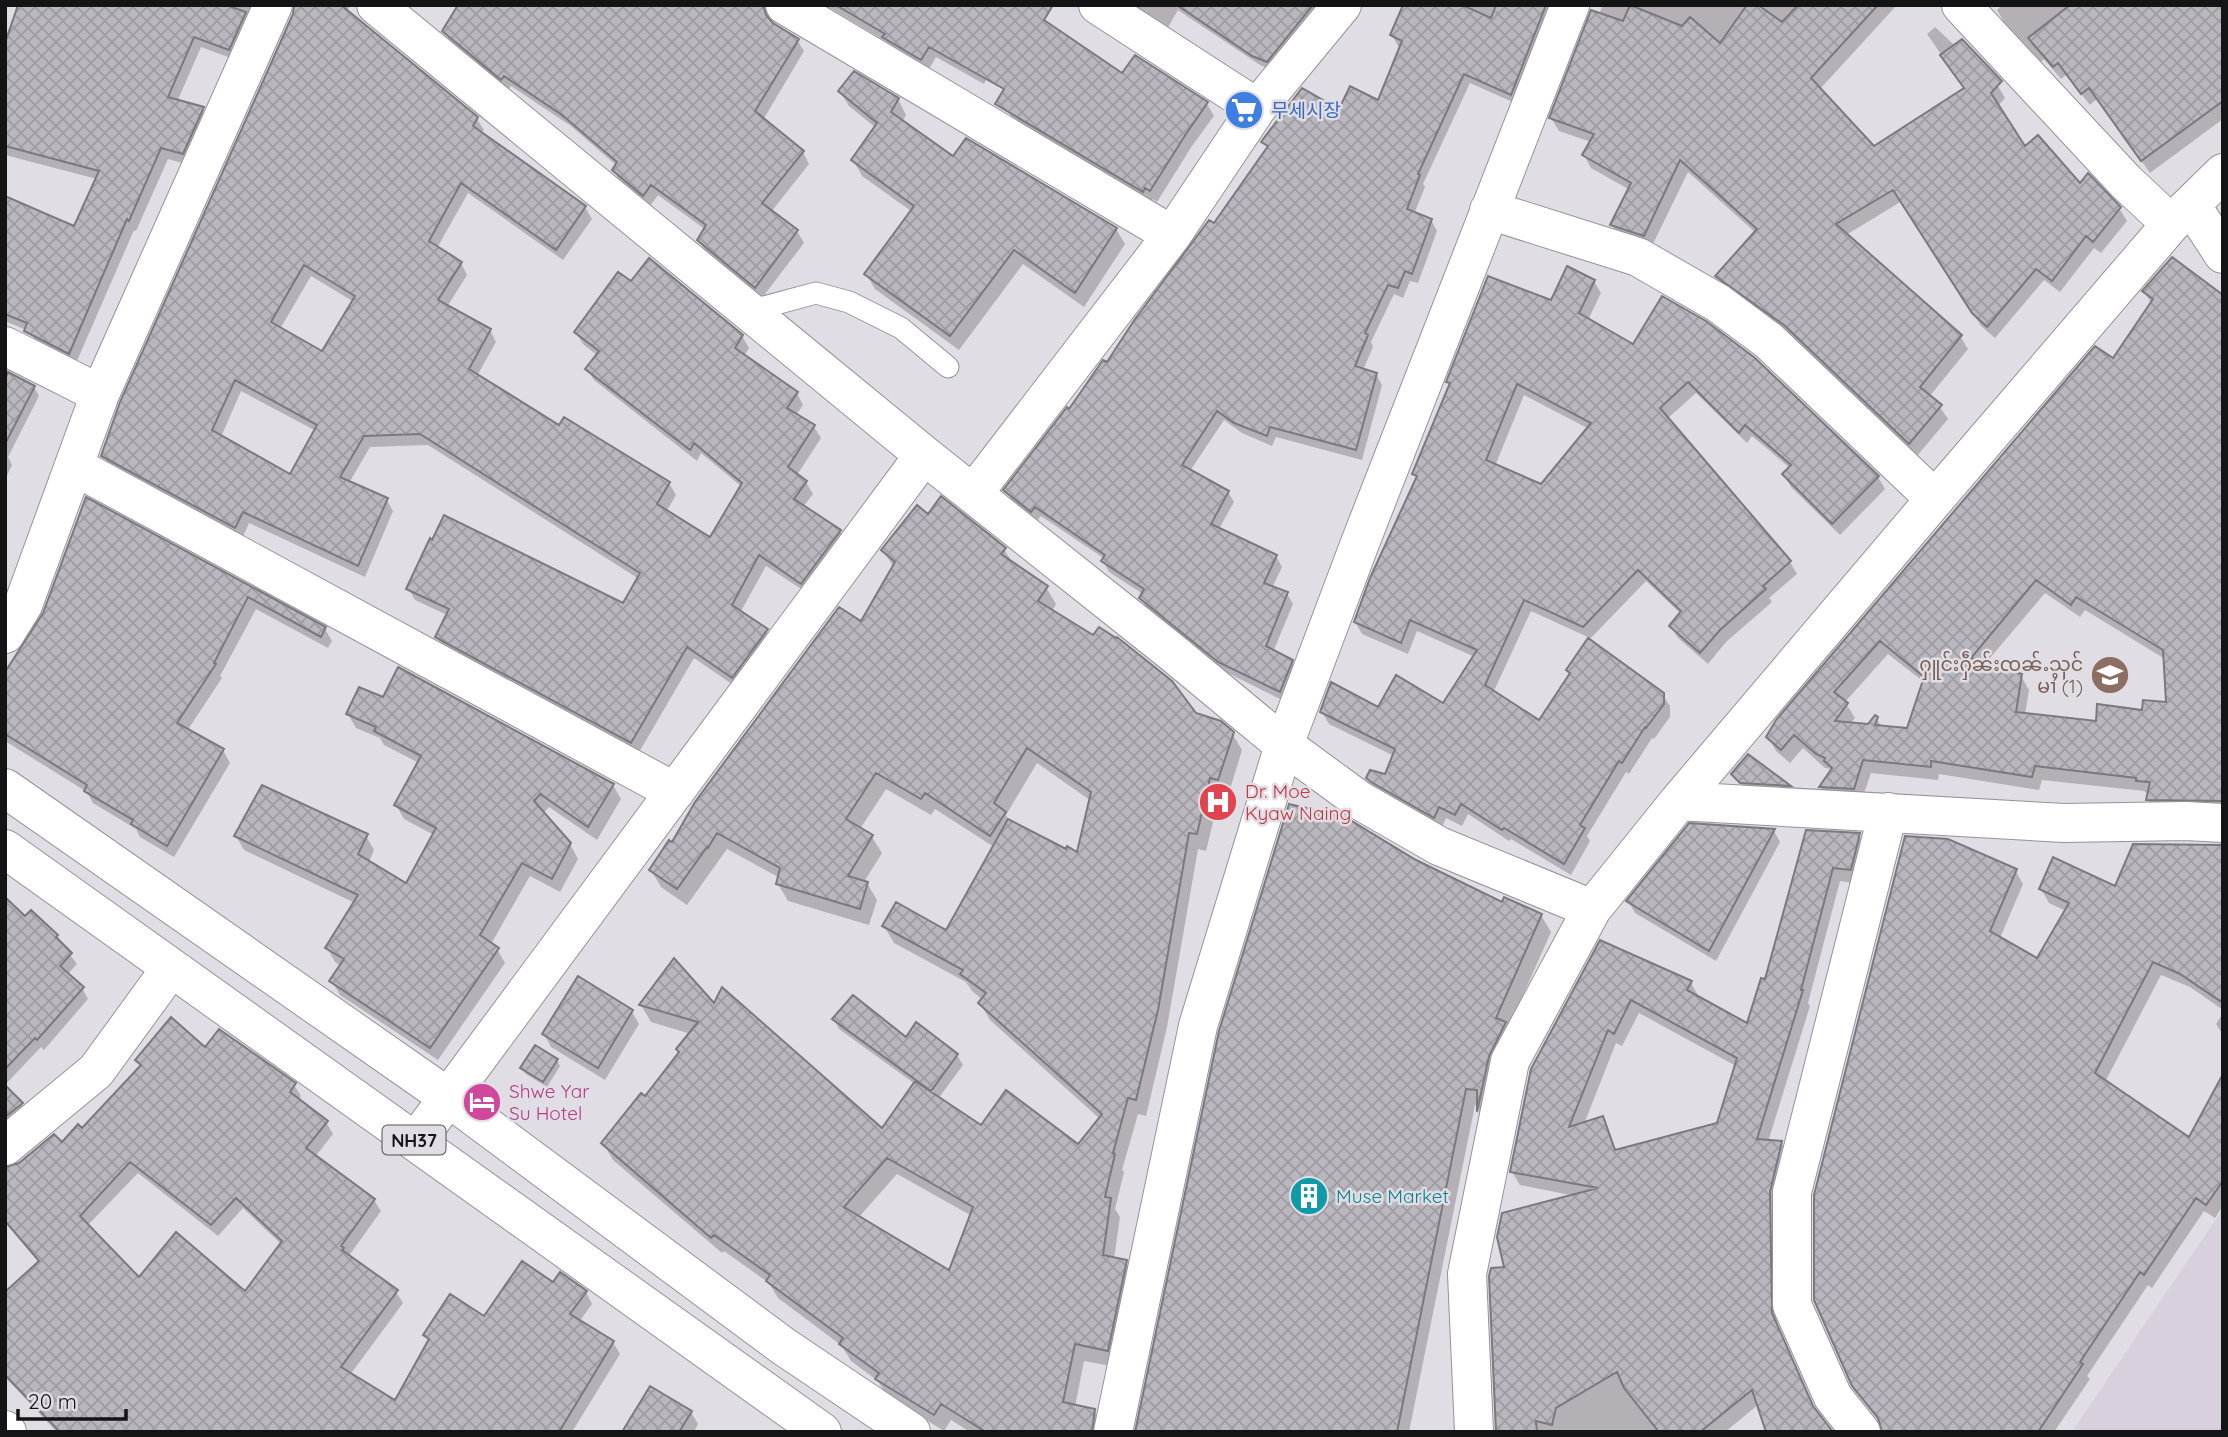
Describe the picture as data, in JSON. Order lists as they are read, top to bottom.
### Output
{
  "streets": {
    "main road": ["NH37"]
  },
  "places": {
    "supermarket": ["무세시장"],
    "school or university": ["ႁူင်းႁဵၼ်းၸၼ်ႉသုင် မၢႆ (1)"],
    "hospital": ["Dr. Moe Kyaw Naing"],
    "hotel": ["Shwe Yar Su Hotel"],
    "building": ["Muse Market"]
  },
  "scale_bar": "20 m"
}
